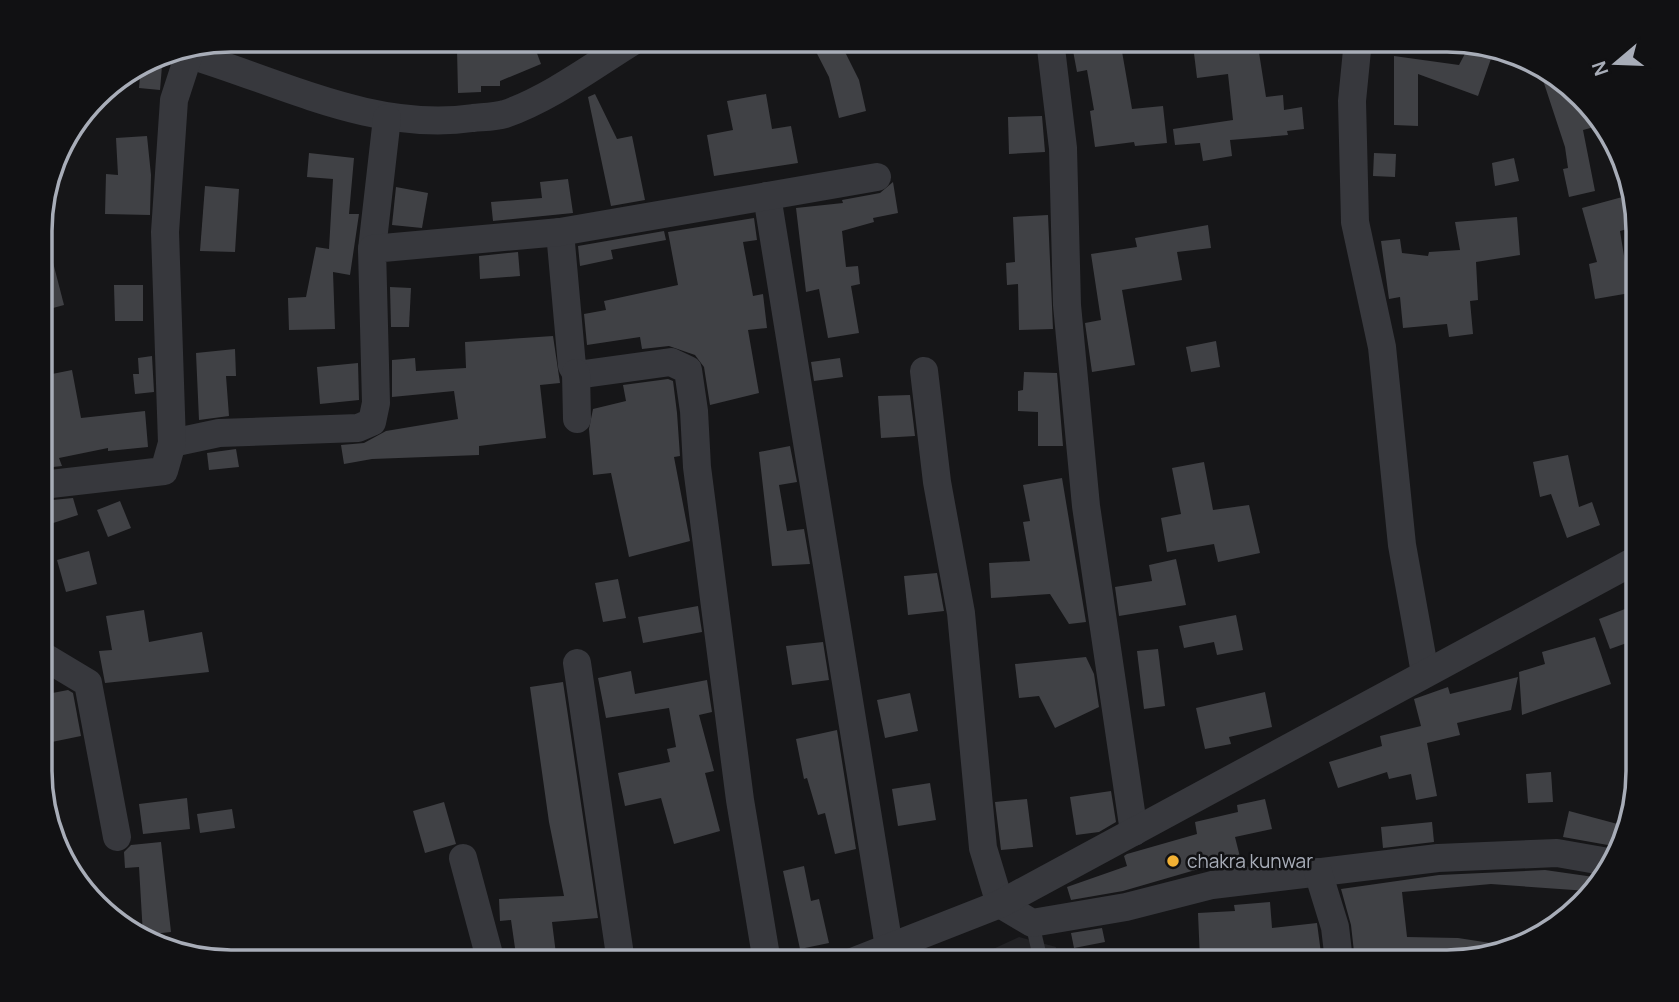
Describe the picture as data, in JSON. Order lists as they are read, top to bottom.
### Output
{
  "places": ["chakra kunwar"],
  "north": "left"
}
